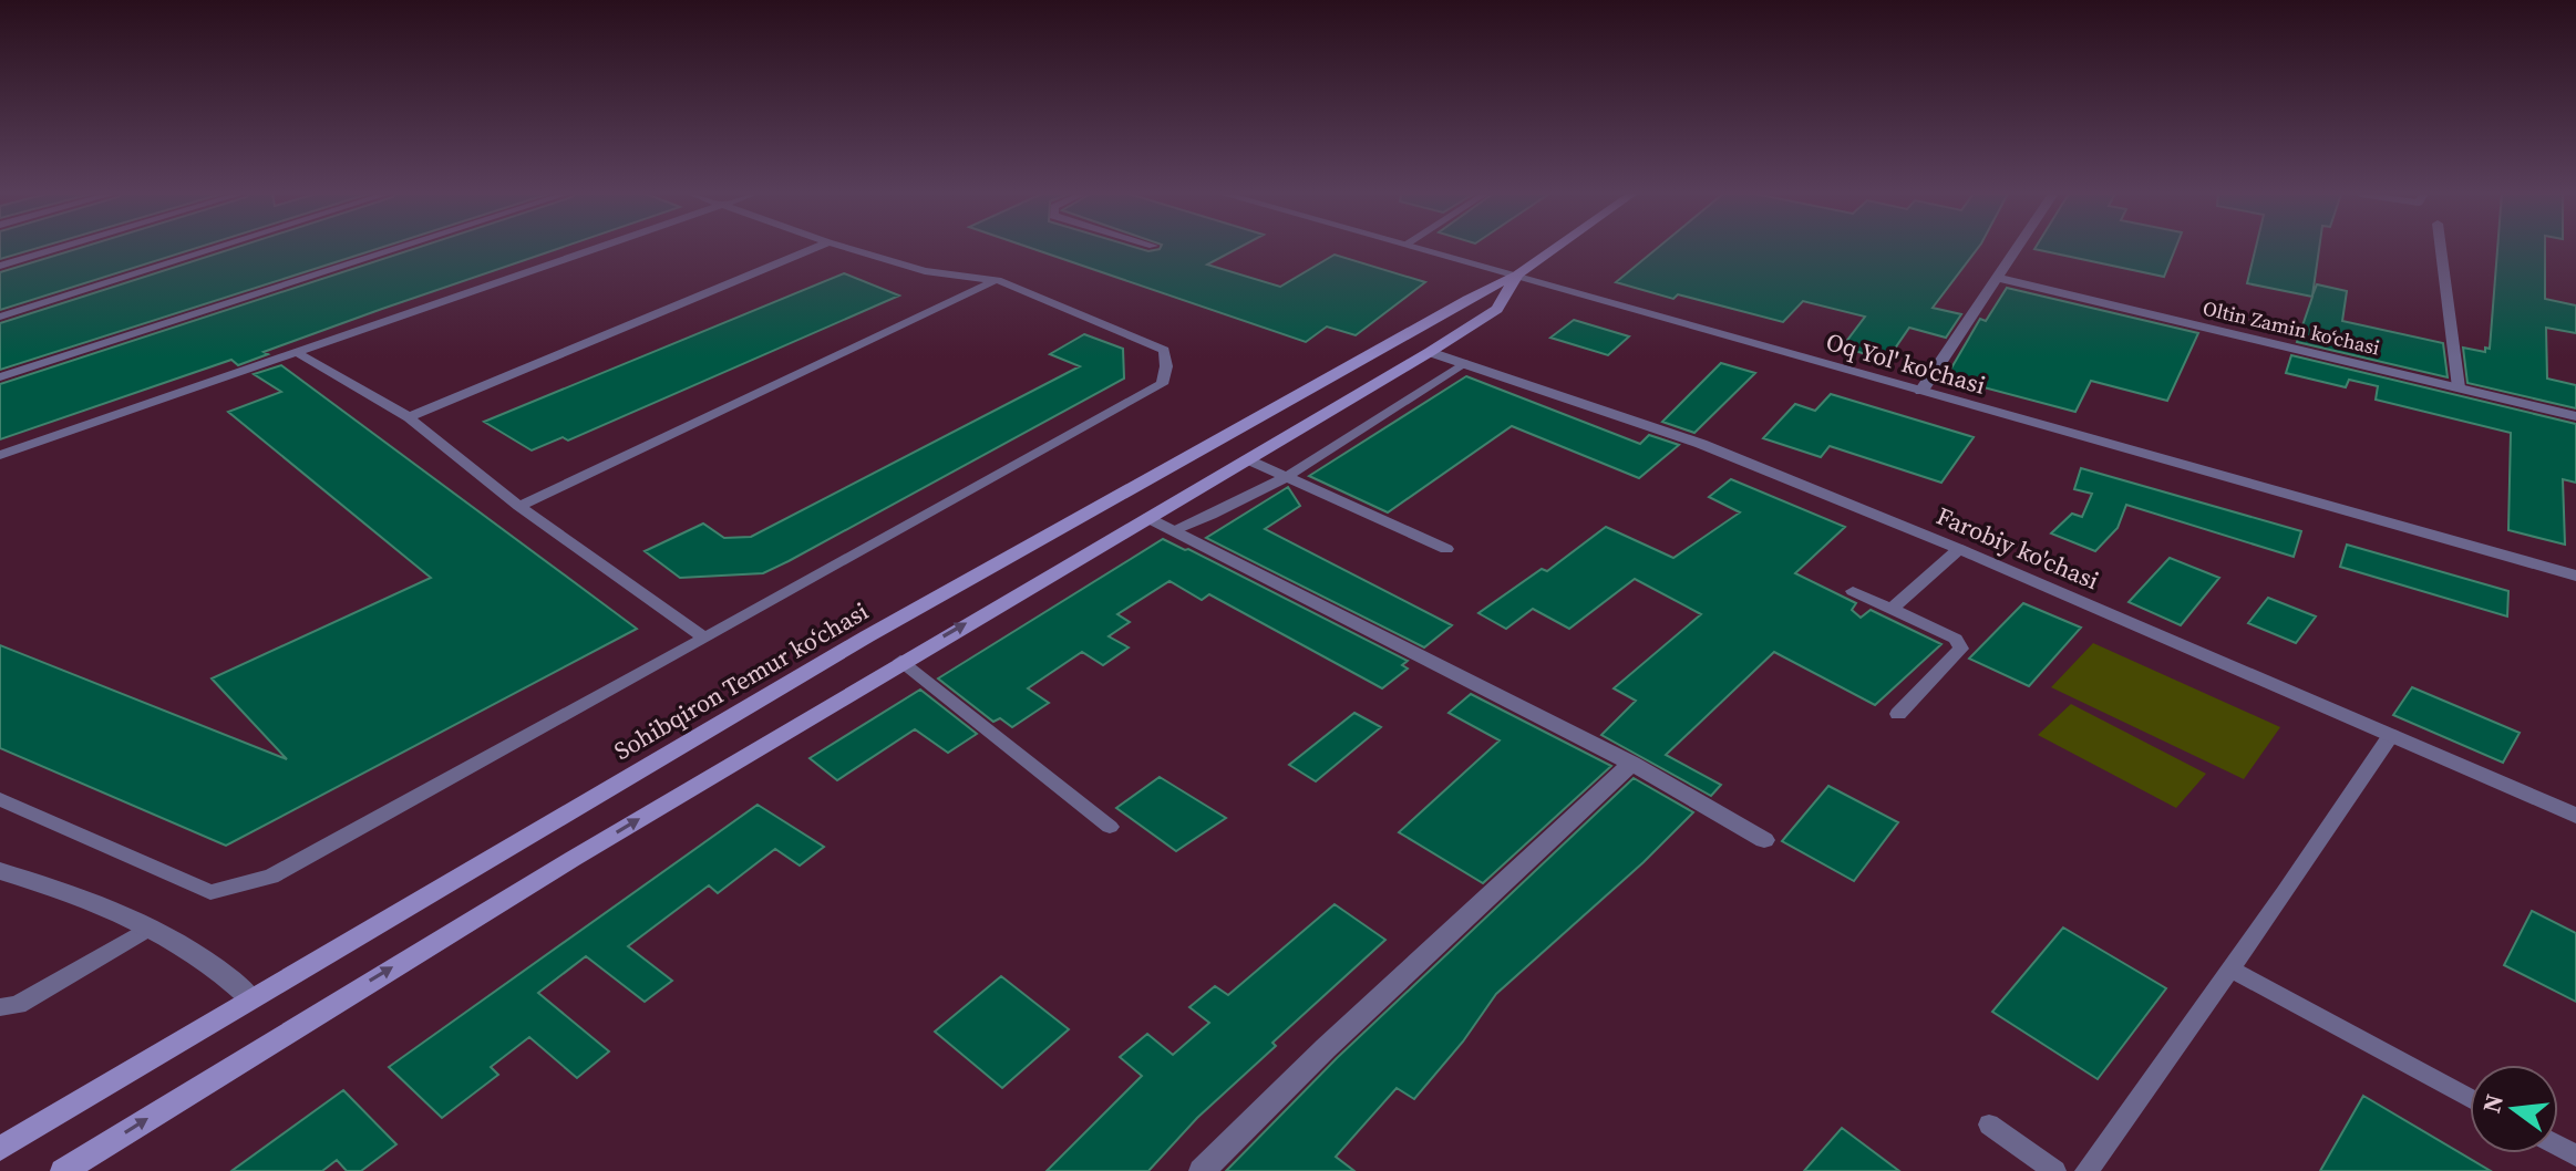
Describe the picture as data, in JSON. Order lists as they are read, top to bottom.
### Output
{
  "streets": {
    "main road": ["Sohibqiron Temur koʻchasi"],
    "street": ["Oltin Zamin koʻchasi", "Oq Yol' ko'chasi", "Farobiy ko'chasi"]
  },
  "crossings": [
    ["Oq Yol' ko'chasi", "Sohibqiron Temur koʻchasi"],
    ["Farobiy ko'chasi", "Sohibqiron Temur koʻchasi"]
  ],
  "north": "left"
}
